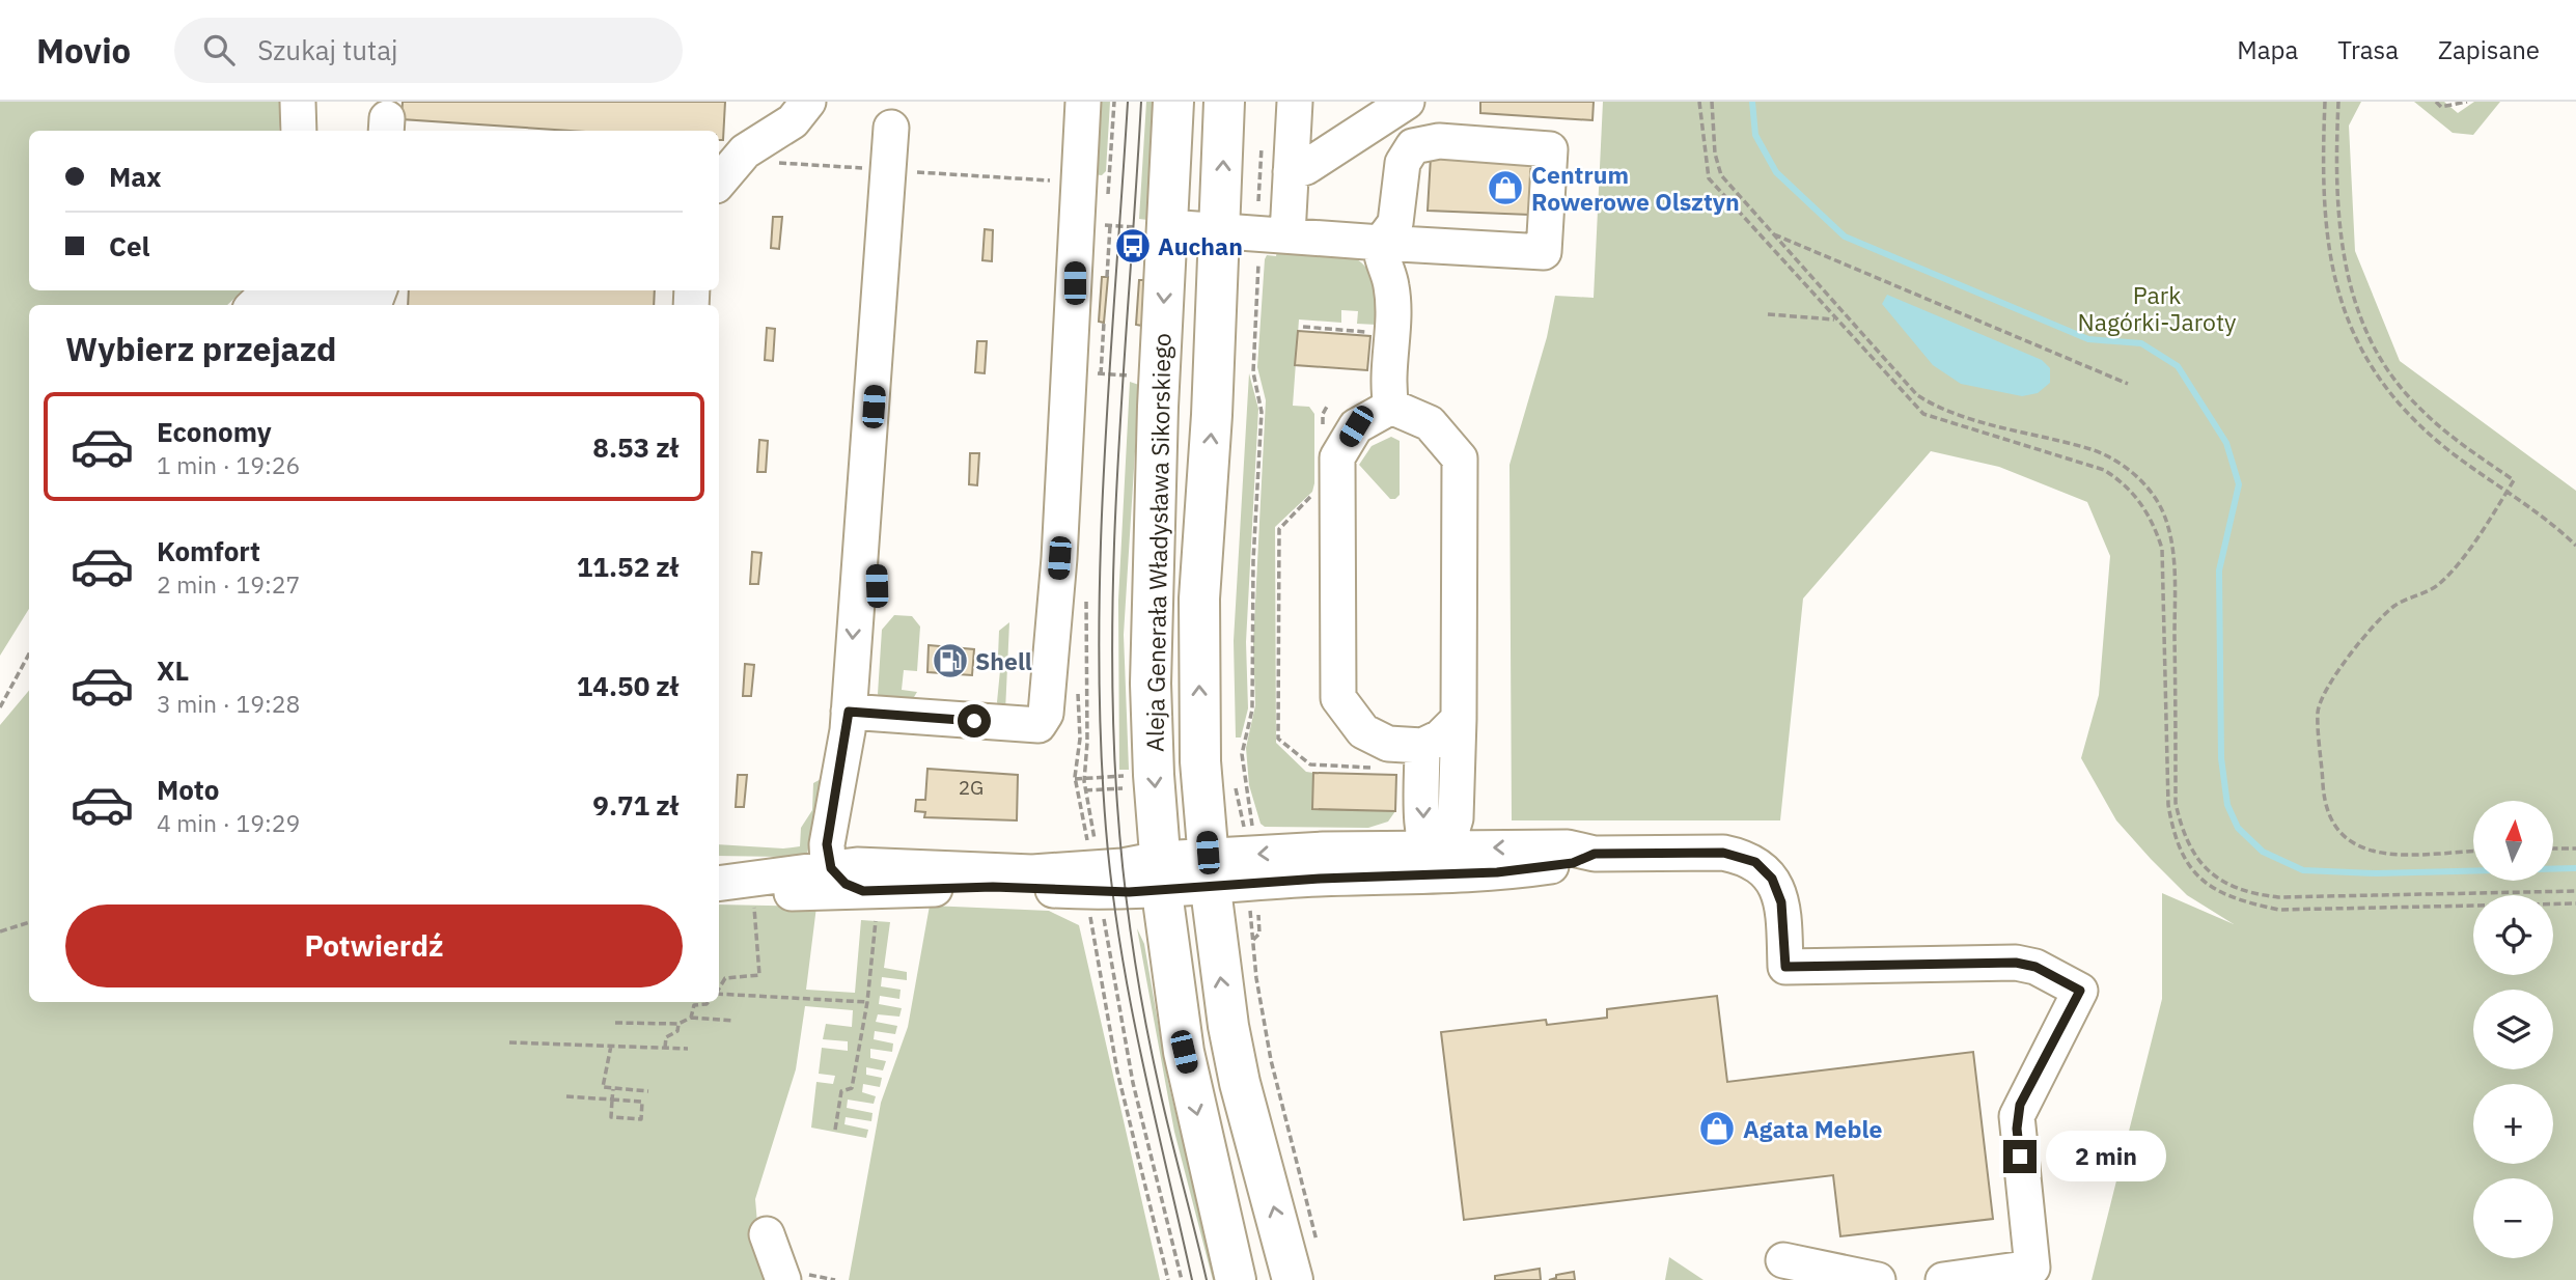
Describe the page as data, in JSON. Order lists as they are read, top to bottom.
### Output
{
  "streets": {
    "main road": ["Aleja Generała Władysława Sikorskiego"]
  },
  "parks": ["Park Nagórki-Jaroty"],
  "places": {
    "shop": ["Centrum Rowerowe Olsztyn", "Agata Meble"],
    "bus stop": ["Auchan"],
    "fuel station": ["Shell"]
  },
  "house_numbers": ["2G"],
  "north": "top",
  "page": {
    "header": "Movio",
    "search": "Szukaj tutaj",
    "nav": ["Mapa", "Trasa", "Zapisane"],
    "banner": ["Max", "Cel"],
    "heading": "Wybierz przejazd",
    "list": [
      {
        "name": "Economy",
        "note": "1 min · 19:26",
        "value": "8.53 zł"
      },
      {
        "name": "Komfort",
        "note": "2 min · 19:27",
        "value": "11.52 zł"
      },
      {
        "name": "XL",
        "note": "3 min · 19:28",
        "value": "14.50 zł"
      },
      {
        "name": "Moto",
        "note": "4 min · 19:29",
        "value": "9.71 zł"
      }
    ],
    "map_buttons": ["+", "−"],
    "buttons": "Potwierdź",
    "bubble": "2 min"
  }
}
